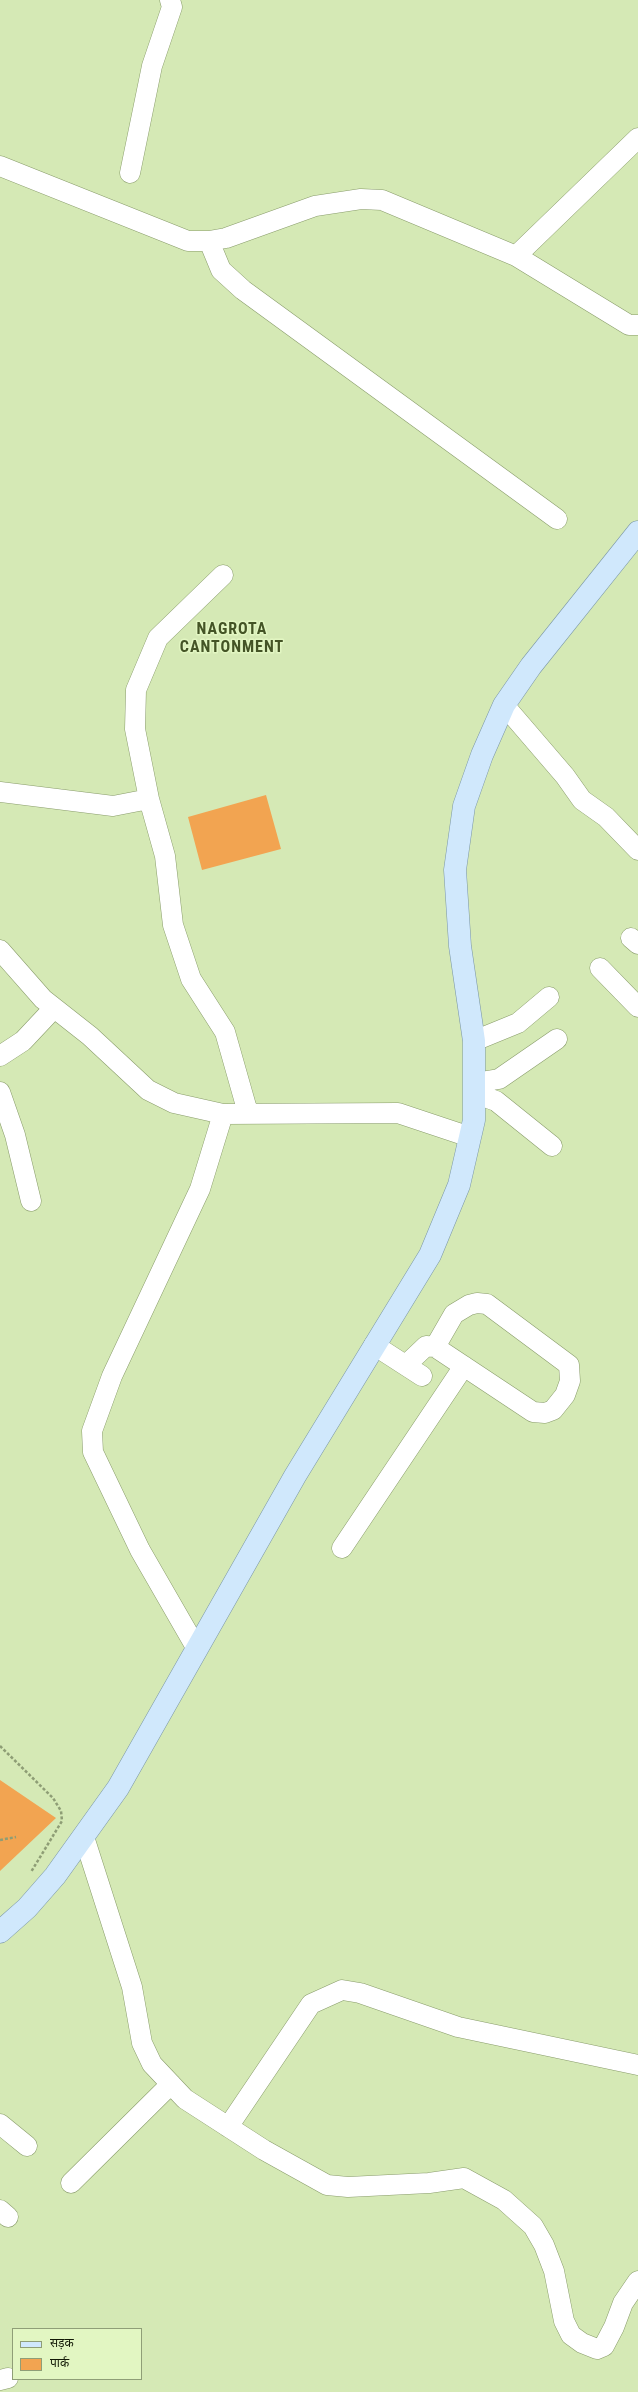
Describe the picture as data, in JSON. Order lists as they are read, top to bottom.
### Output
{
  "districts": ["NAGROTA CANTONMENT"],
  "legend": ["सड़क", "पार्क"]
}
